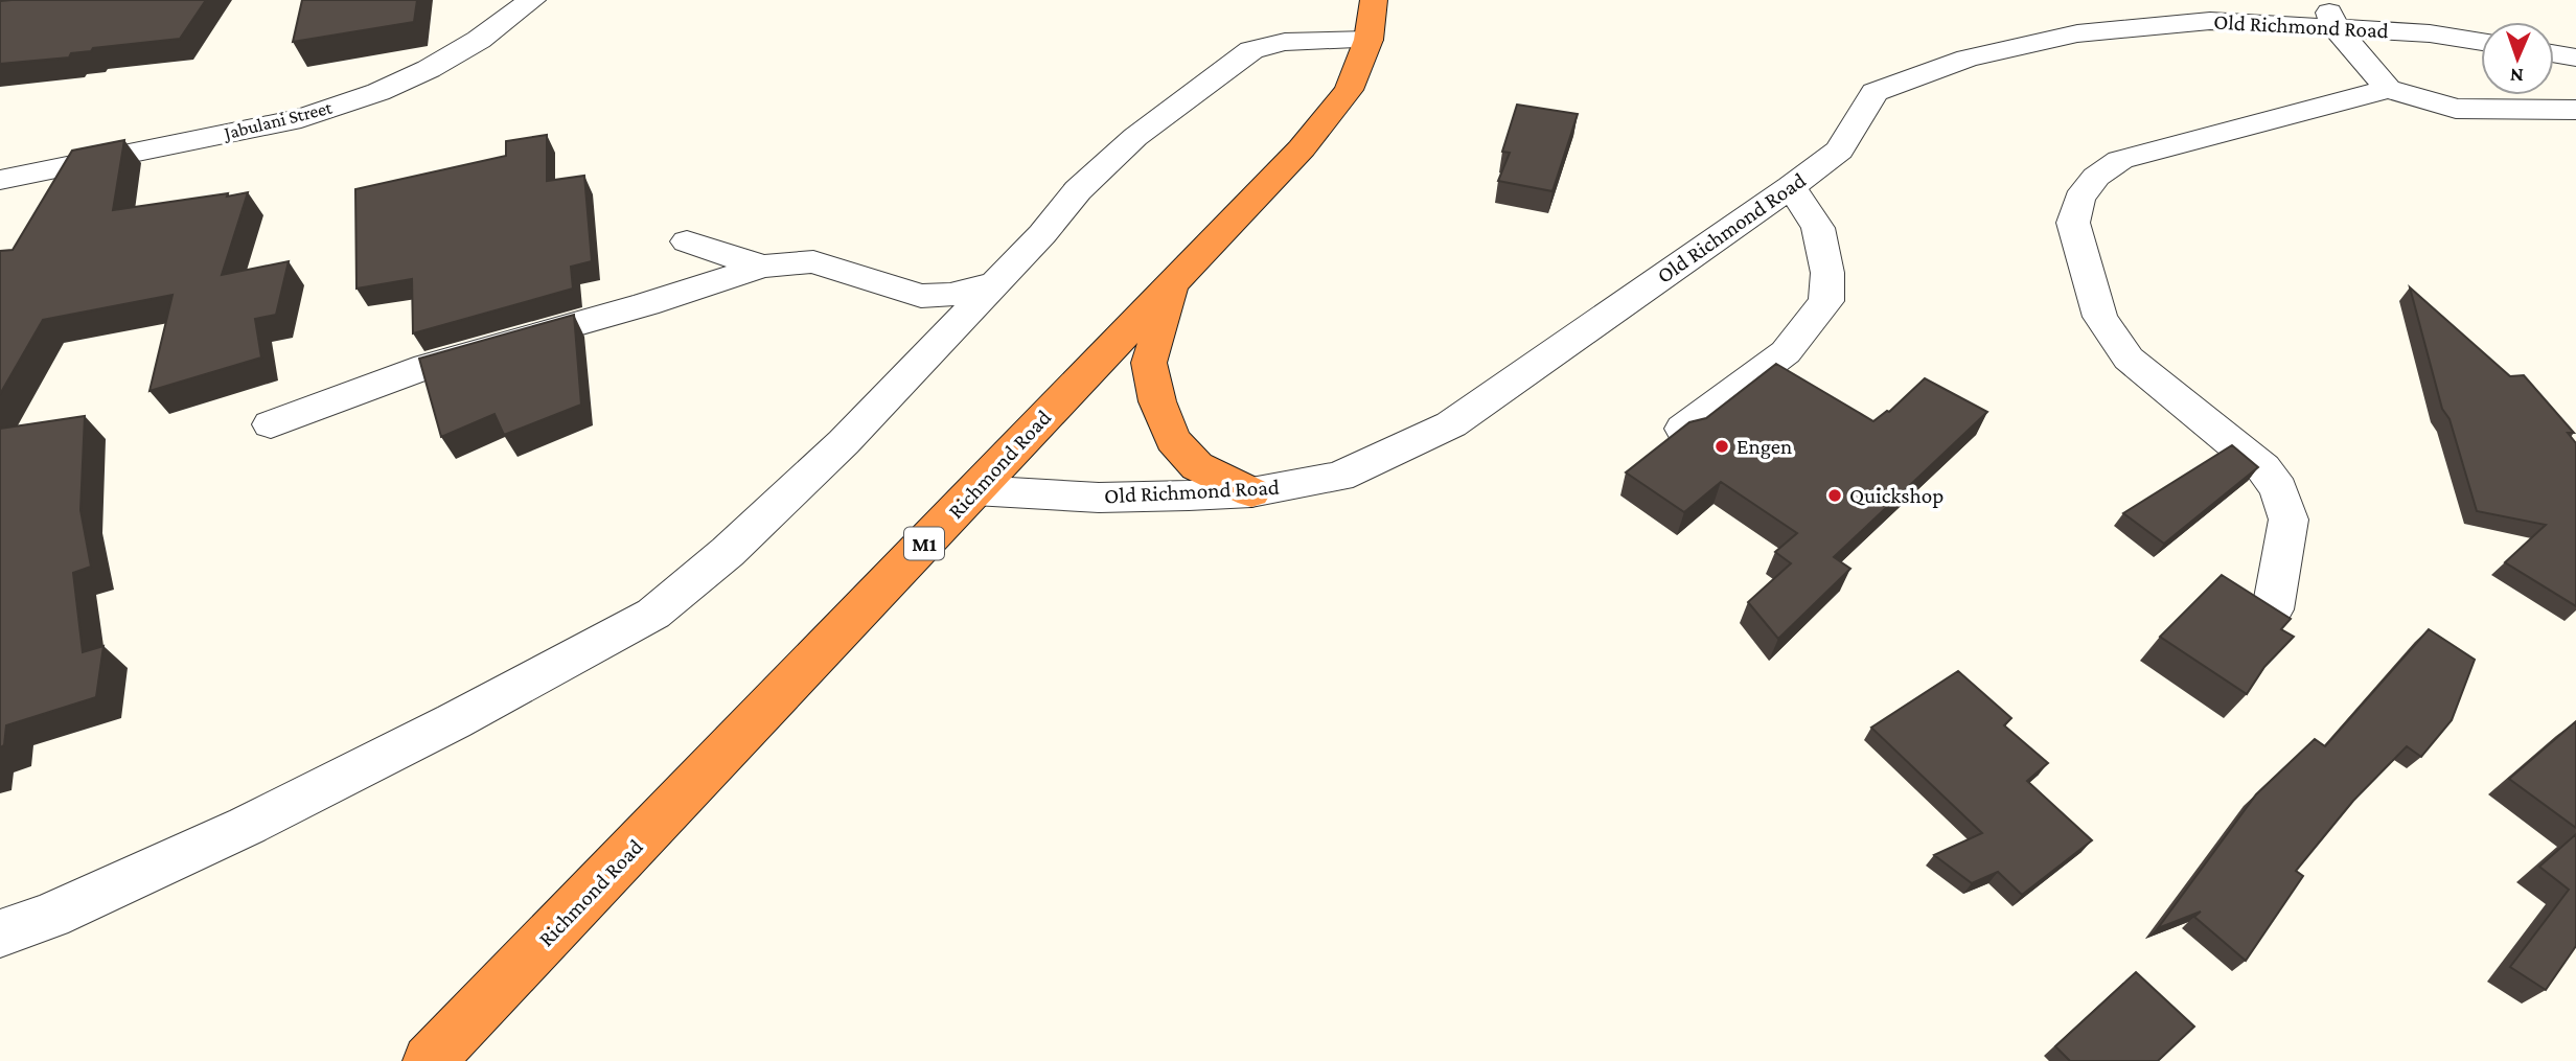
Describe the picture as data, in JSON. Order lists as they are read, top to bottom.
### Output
{
  "streets": {
    "highway": ["Richmond Road", "M1"],
    "street": ["Old Richmond Road", "Jabulani Street"]
  },
  "crossings": [
    ["Old Richmond Road", "Richmond Road"]
  ],
  "places": ["Engen", "Quickshop"],
  "north": "bottom"
}
